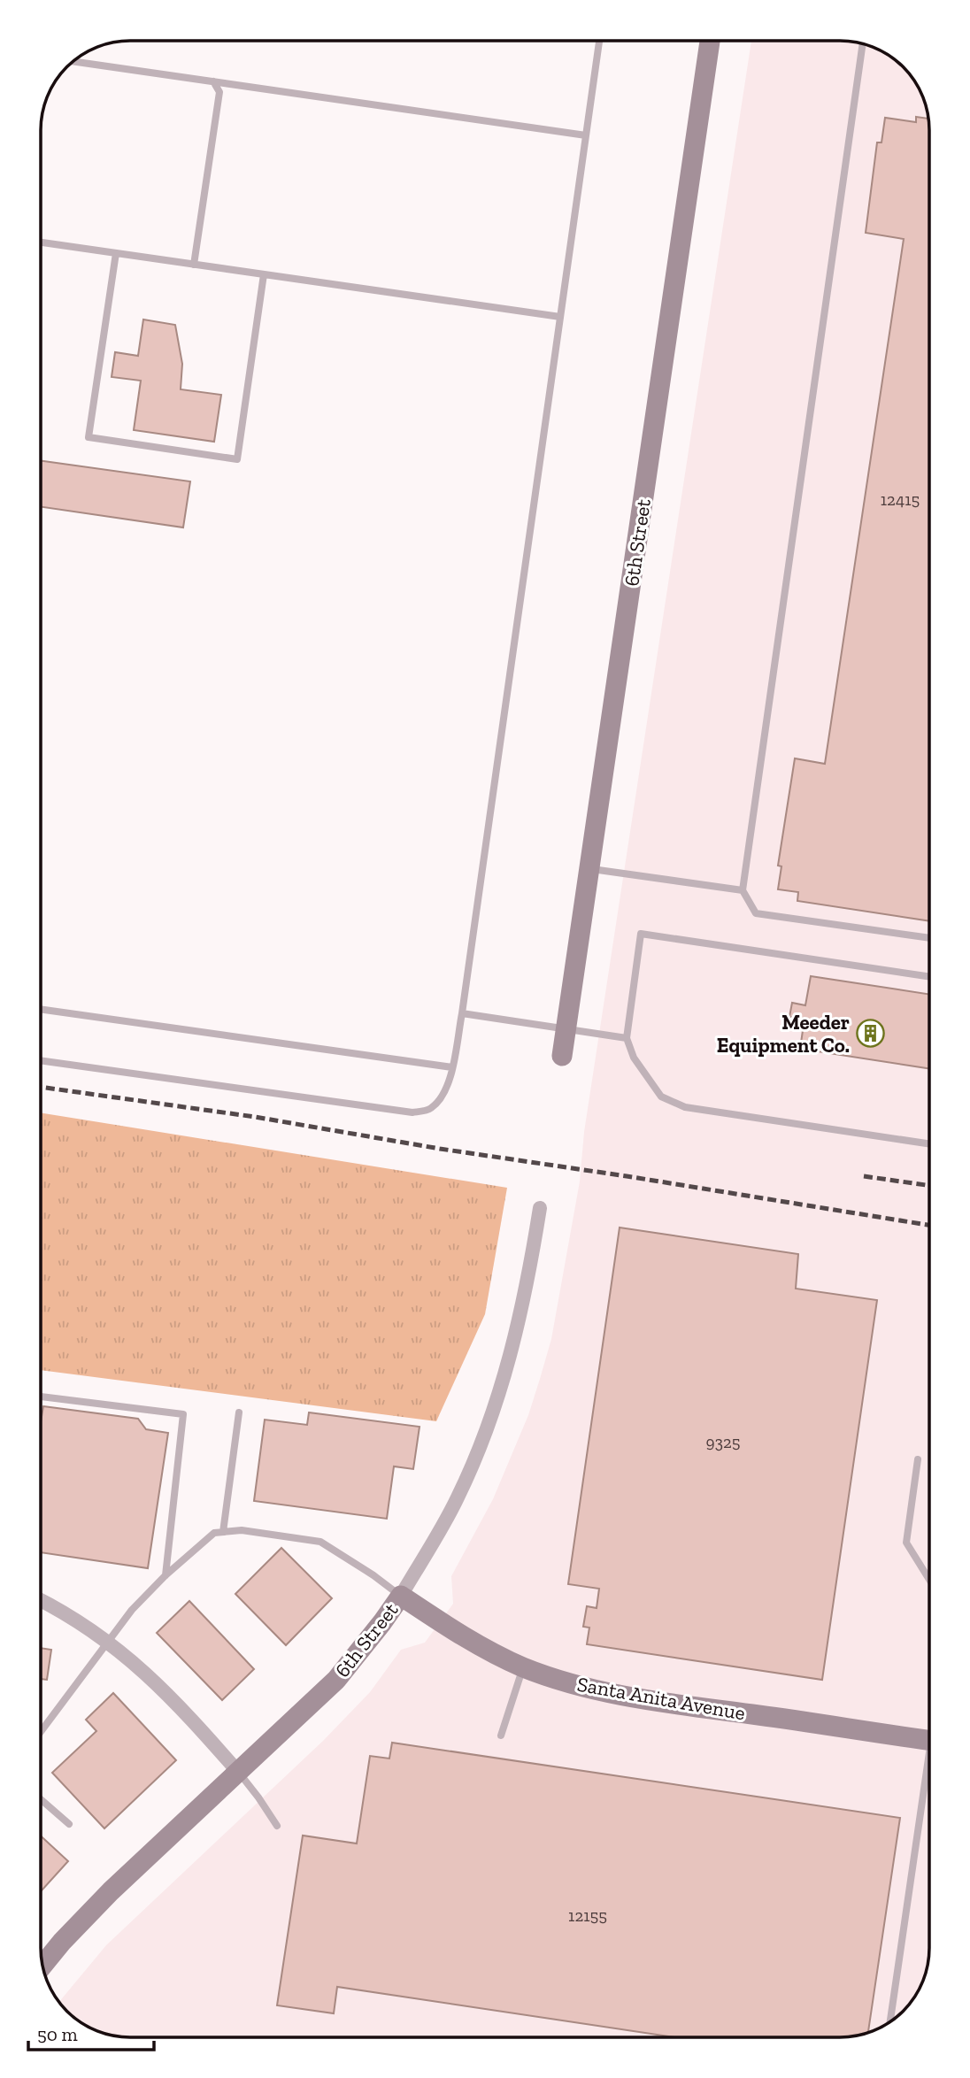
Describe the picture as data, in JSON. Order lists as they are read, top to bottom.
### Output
{
  "streets": {
    "street": ["6th Street", "Santa Anita Avenue"]
  },
  "crossings": [
    ["6th Street", "Santa Anita Avenue"]
  ],
  "places": {
    "building": ["Meeder Equipment Co."]
  },
  "house_numbers": ["12415", "9325", "12155"],
  "scale_bar": "50 m"
}
